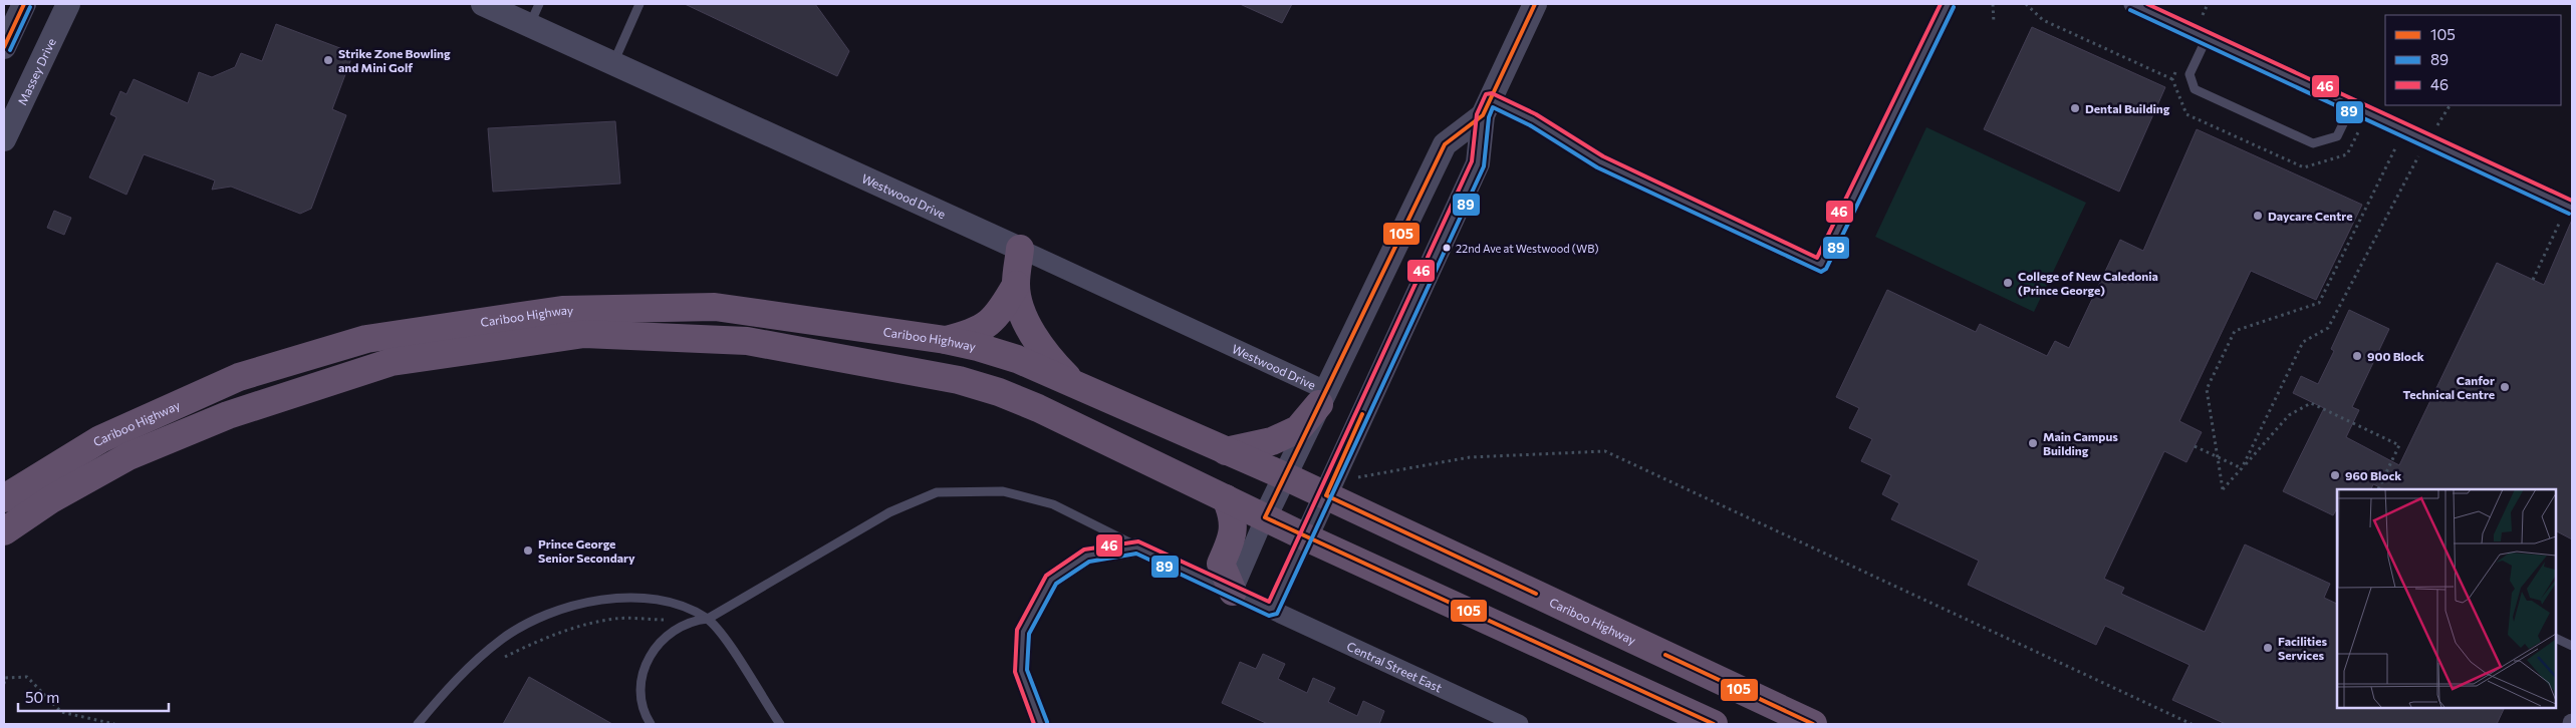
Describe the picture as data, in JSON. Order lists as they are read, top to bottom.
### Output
{
  "streets": {
    "highway": ["Cariboo Highway"],
    "street": ["Massey Drive", "Westwood Drive", "Central Street East"]
  },
  "places": [
    "Strike Zone Bowling and Mini Golf",
    "Dental Building",
    "Daycare Centre",
    "22nd Ave at Westwood (WB)",
    "College of New Caledonia (Prince George)",
    "900 Block",
    "Canfor Technical Centre",
    "Main Campus Building",
    "960 Block",
    "Prince George Senior Secondary",
    "Facilities Services"
  ],
  "lines": ["transit line 105", "transit line 46", "transit line 89"],
  "legend": ["105", "89", "46"],
  "scale_bar": "50 m"
}
